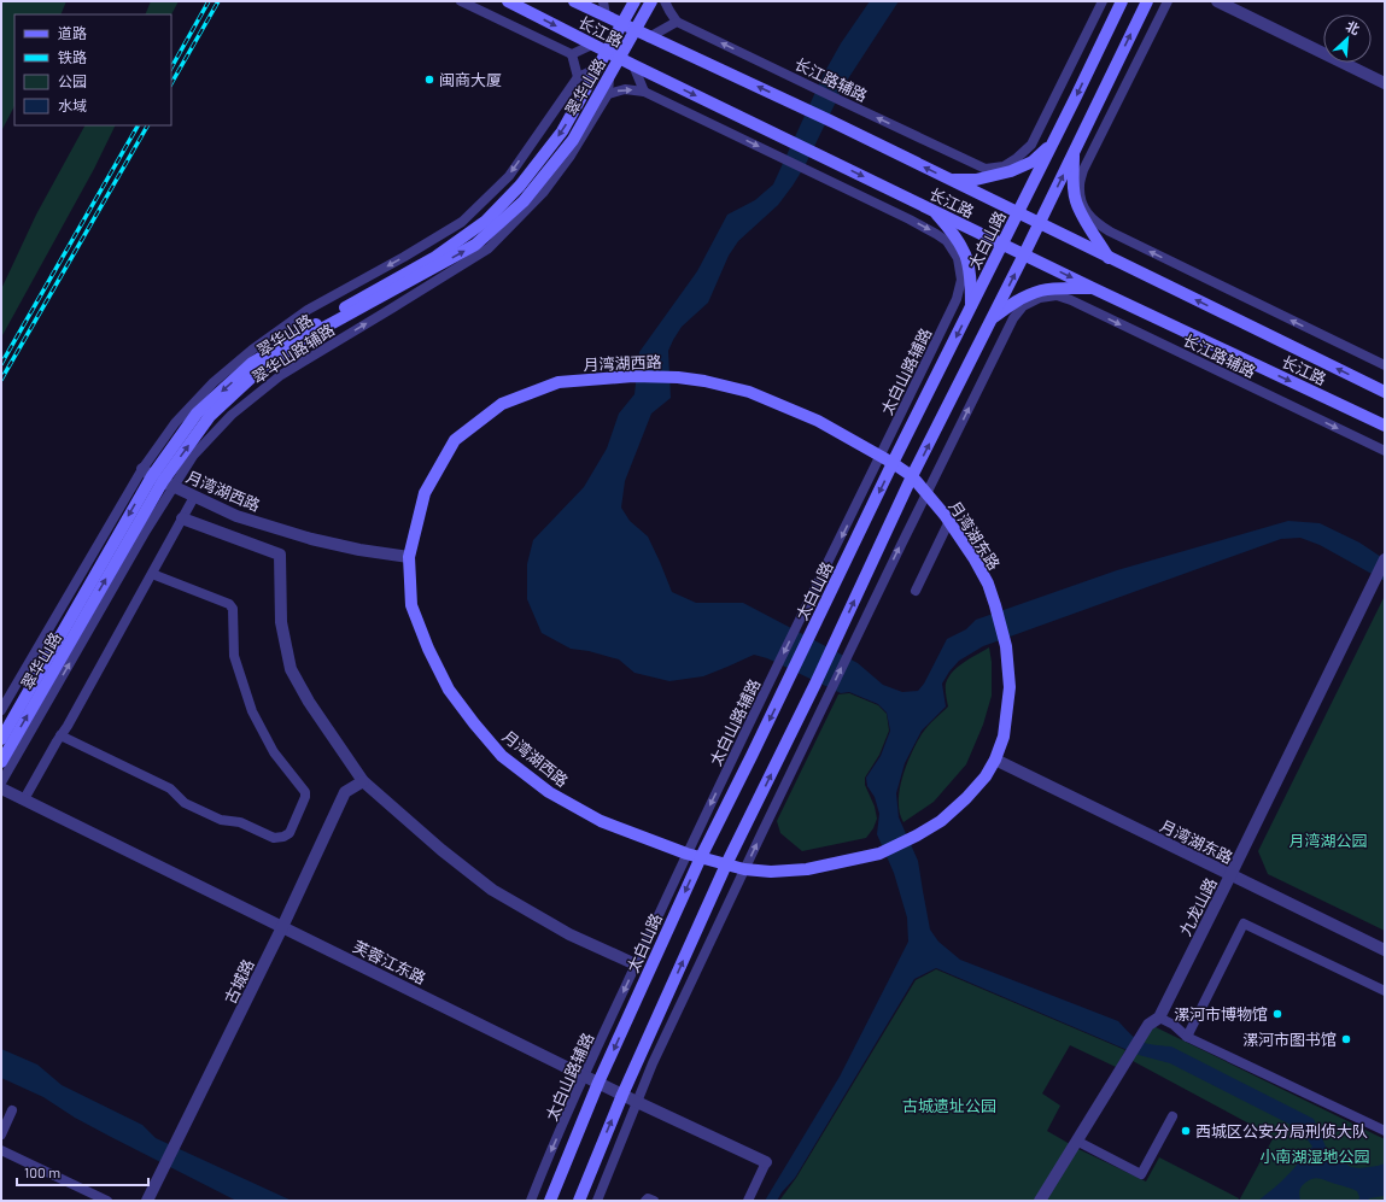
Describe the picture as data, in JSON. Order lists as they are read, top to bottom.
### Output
{
  "streets": {
    "main road": [
      "长江路",
      "翠华山路",
      "太白山路",
      "月湾湖西路",
      "月湾湖东路"
    ],
    "street": [
      "长江路辅路",
      "翠华山路辅路",
      "太白山路辅路",
      "九龙山路",
      "芙蓉江东路",
      "古城路"
    ]
  },
  "crossings": [
    ["长江路", "翠华山路"],
    ["长江路", "太白山路"],
    ["长江路辅路", "月湾湖东路"],
    ["翠华山路", "翠华山路辅路"],
    ["翠华山路", "月湾湖西路"],
    ["太白山路", "月湾湖西路"],
    ["太白山路", "芙蓉江东路"],
    ["翠华山路辅路", "月湾湖西路"],
    ["月湾湖西路", "太白山路辅路"],
    ["月湾湖西路", "月湾湖东路"],
    ["太白山路辅路", "芙蓉江东路"],
    ["月湾湖东路", "九龙山路"],
    ["芙蓉江东路", "古城路"]
  ],
  "parks": ["月湾湖公园", "古城遗址公园", "小南湖湿地公园"],
  "places": [
    "闽商大厦",
    "漯河市博物馆",
    "漯河市图书馆",
    "西城区公安分局刑侦大队"
  ],
  "legend": [
    "道路",
    "铁路",
    "公园",
    "水域"
  ],
  "scale_bar": "100 m",
  "north": "top right"
}
